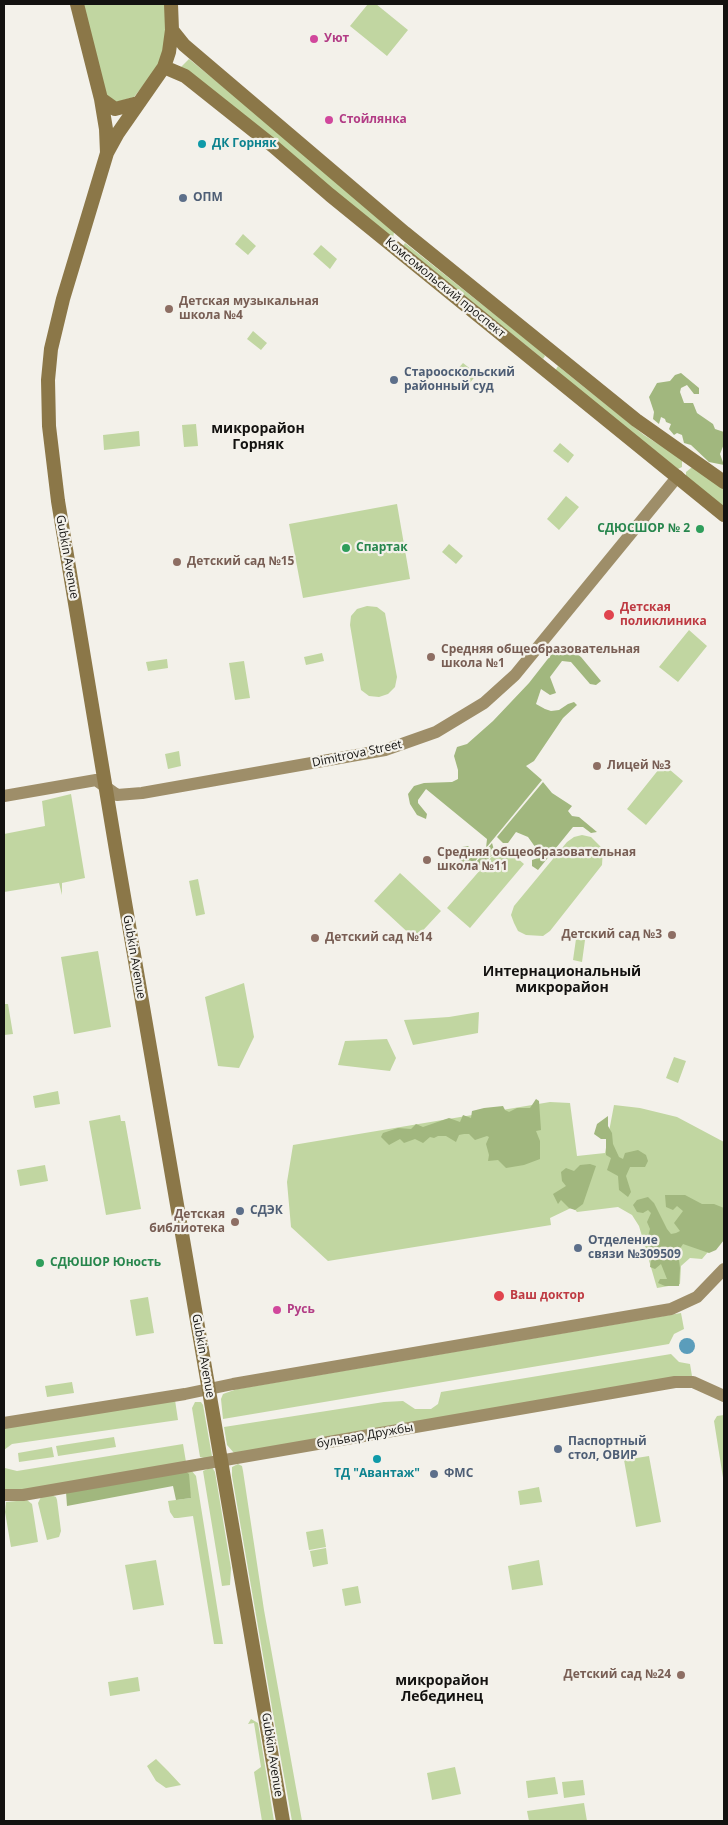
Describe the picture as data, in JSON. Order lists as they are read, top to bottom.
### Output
{
  "streets": {
    "main road": [
      "Комсомольский проспект",
      "Gubkin Avenue",
      "Dimitrova Street",
      "бульвар Дружбы"
    ]
  },
  "crossings": [
    ["Комсомольский проспект", "Gubkin Avenue"],
    ["Комсомольский проспект", "Dimitrova Street"],
    ["Gubkin Avenue", "Dimitrova Street"],
    ["Gubkin Avenue", "бульвар Дружбы"]
  ],
  "districts": ["микрорайон Горняк", "Интернациональный микрорайон", "микрорайон Лебединец"],
  "places": [
    "Уют",
    "Стойлянка",
    "ДК Горняк",
    "ОПМ",
    "Детская музыкальная школа №4",
    "Старооскольский районный суд",
    "СДЮСШОР № 2",
    "Спартак",
    "Детский сад №15",
    "Детская поликлиника",
    "Средняя общеобразовательная школа №1",
    "Лицей №3",
    "Cредняя общеобразовательная школа №11",
    "Детский сад №3",
    "Детский сад №14",
    "СДЭК",
    "Детская библиотека",
    "Отделение связи №309509",
    "СДЮШОР Юность",
    "Ваш доктор",
    "Русь",
    "Паспортный стол, ОВИР",
    "ТД \"Авантаж\"",
    "ФМС",
    "Детский сад №24"
  ]
}
